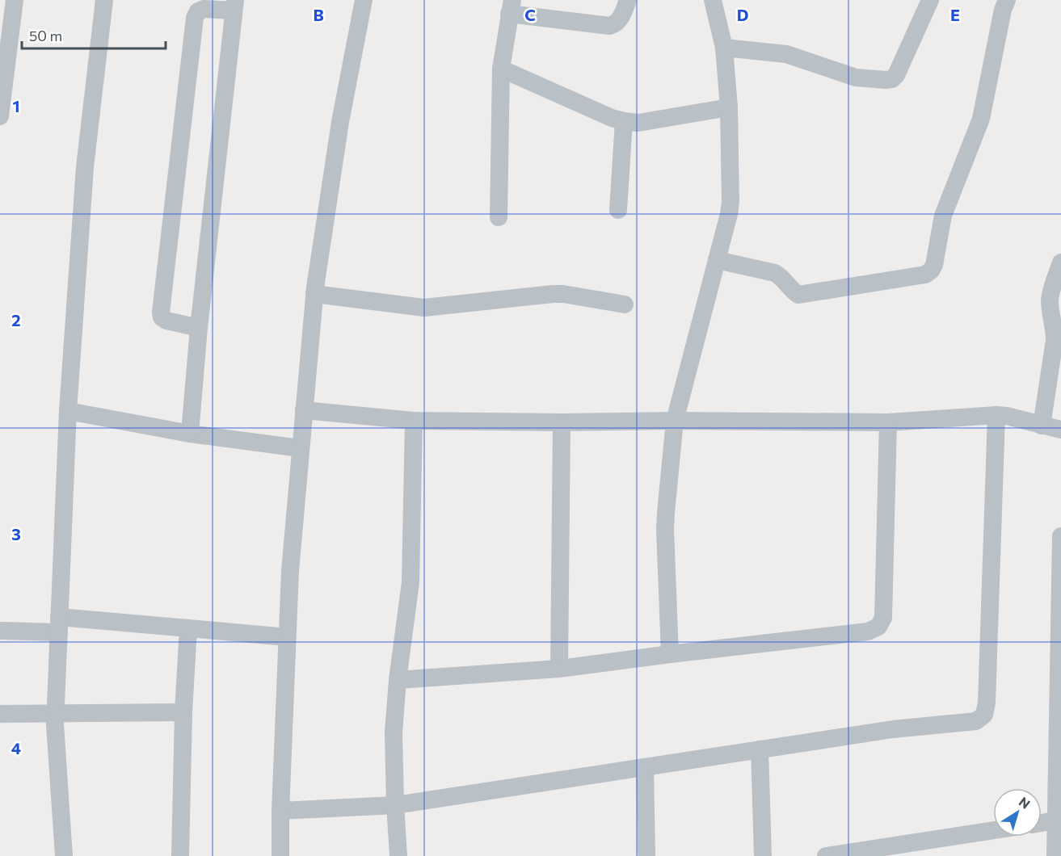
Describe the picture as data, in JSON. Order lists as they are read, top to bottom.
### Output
{
  "scale_bar": "50 m",
  "north": "top right",
  "grid": {
    "columns": [
      "B",
      "C",
      "D",
      "E"
    ],
    "rows": [
      "1",
      "2",
      "3",
      "4"
    ]
  }
}
